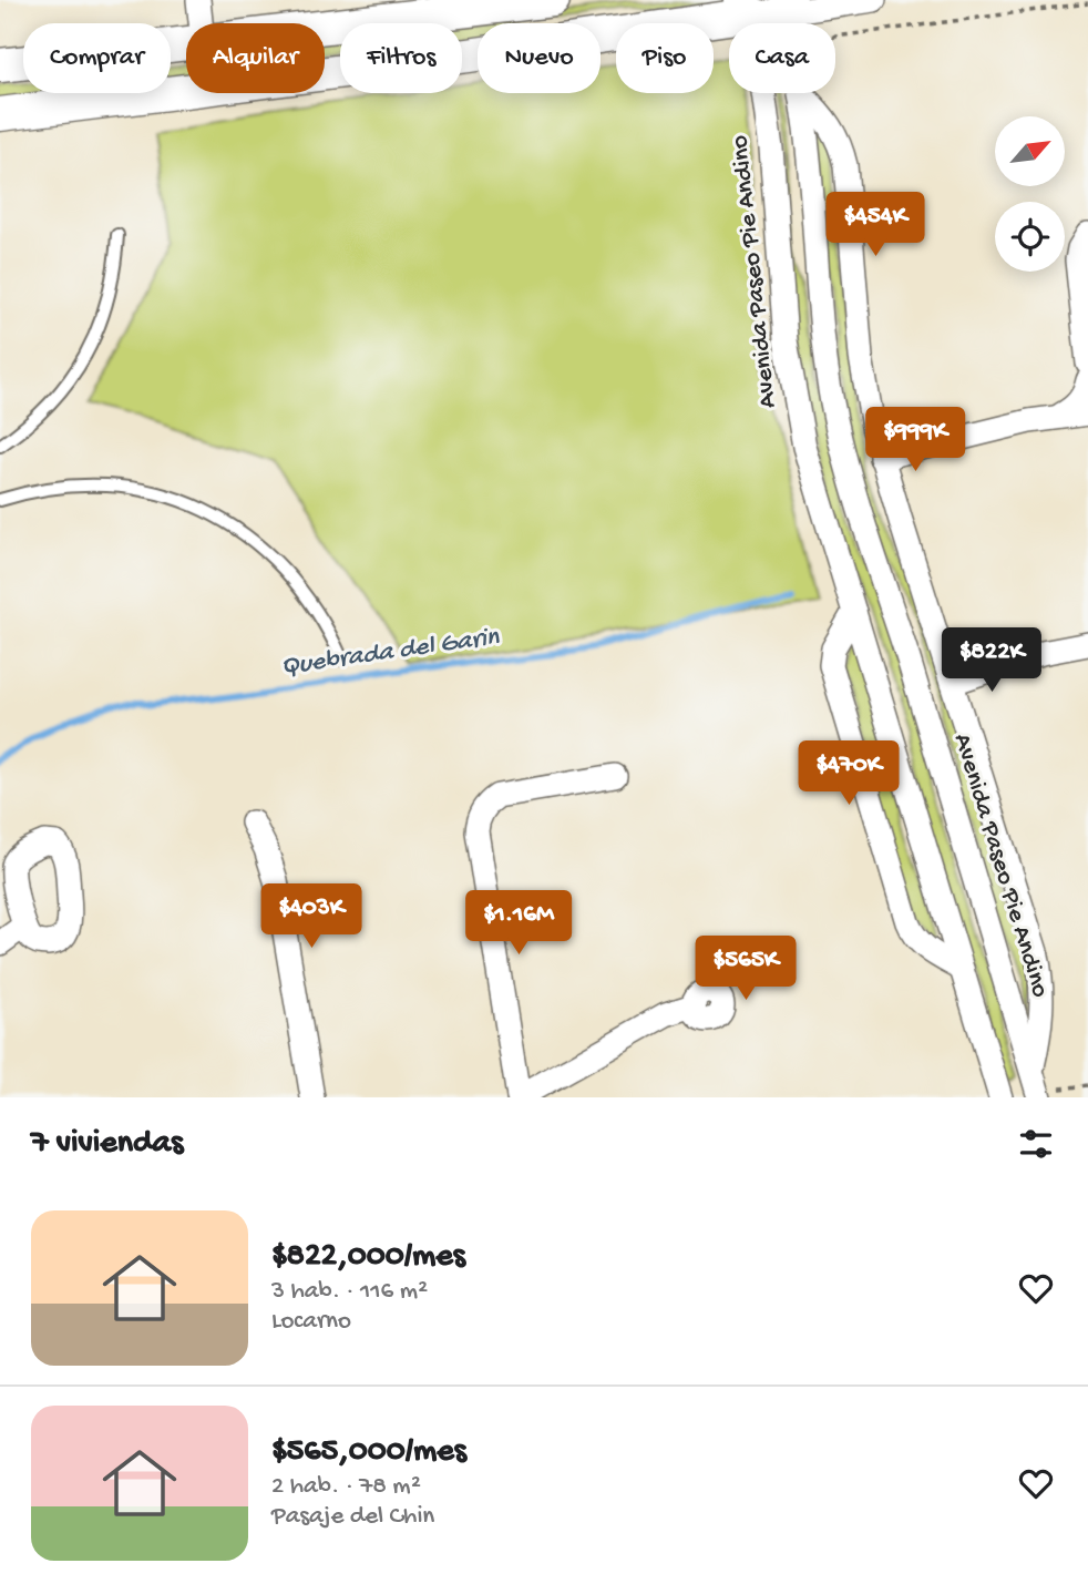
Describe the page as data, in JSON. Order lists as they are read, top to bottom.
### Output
{
  "streets": {
    "street": ["Avenida Paseo Pie Andino"]
  },
  "water": ["Quebrada del Garin"],
  "north": "top right",
  "page": {
    "chip": [
      "Comprar",
      "Alquilar",
      "Filtros",
      "Nuevo",
      "Piso",
      "Casa"
    ],
    "price": [
      "$454K",
      "$999K",
      "$822K",
      "$470K",
      "$403K",
      "$1.16M",
      "$565K"
    ],
    "heading": "7 viviendas",
    "list": [
      {
        "name": "$822,000/mes",
        "note": "3 hab. · 116 m² · Locarno"
      },
      {
        "name": "$565,000/mes",
        "note": "2 hab. · 78 m² · Pasaje del Chin"
      }
    ]
  }
}
